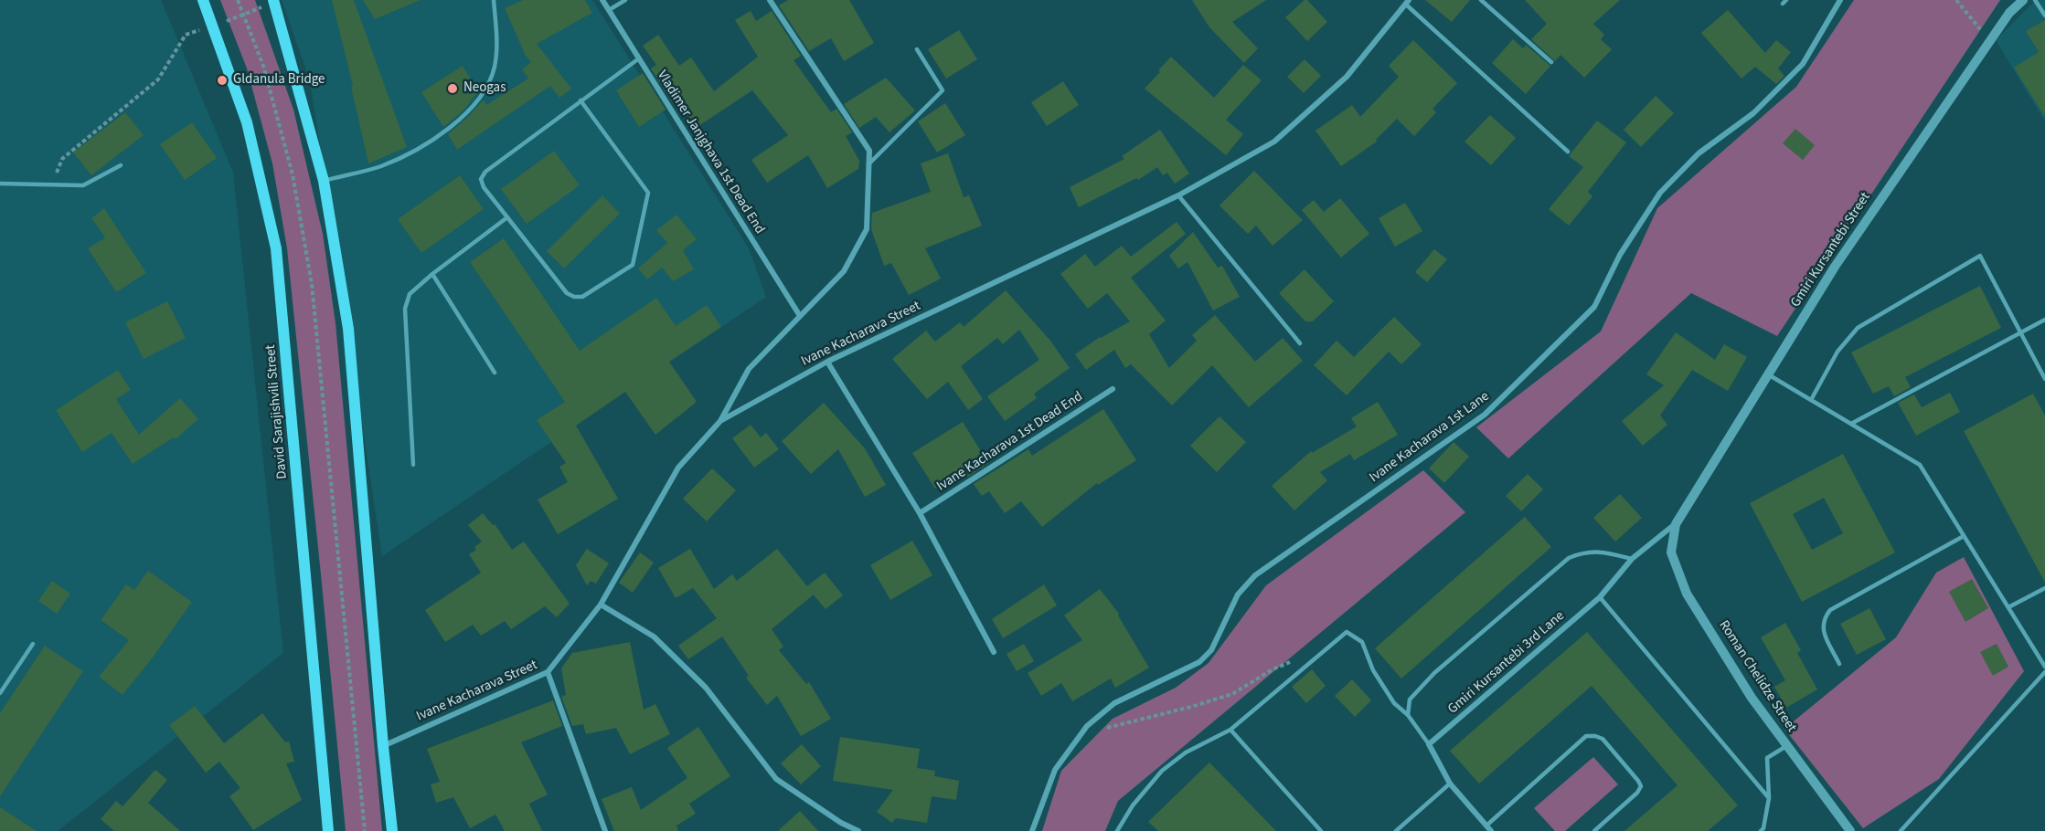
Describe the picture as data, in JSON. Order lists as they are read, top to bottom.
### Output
{
  "streets": {
    "main road": ["David Sarajishvili Street"],
    "street": [
      "Vladimer Janjghava 1st Dead End",
      "Gmiri Kursantebi Street",
      "Ivane Kacharava Street",
      "Ivane Kacharava 1st Lane",
      "Ivane Kacharava 1st Dead End",
      "Gmiri Kursantebi 3rd Lane",
      "Roman Chelidze Street"
    ]
  },
  "crossings": [
    ["Gmiri Kursantebi Street", "Gmiri Kursantebi 3rd Lane"],
    ["Gmiri Kursantebi Street", "Roman Chelidze Street"],
    ["Gmiri Kursantebi 3rd Lane", "Roman Chelidze Street"]
  ],
  "places": ["Gldanula Bridge", "Neogas"]
}
